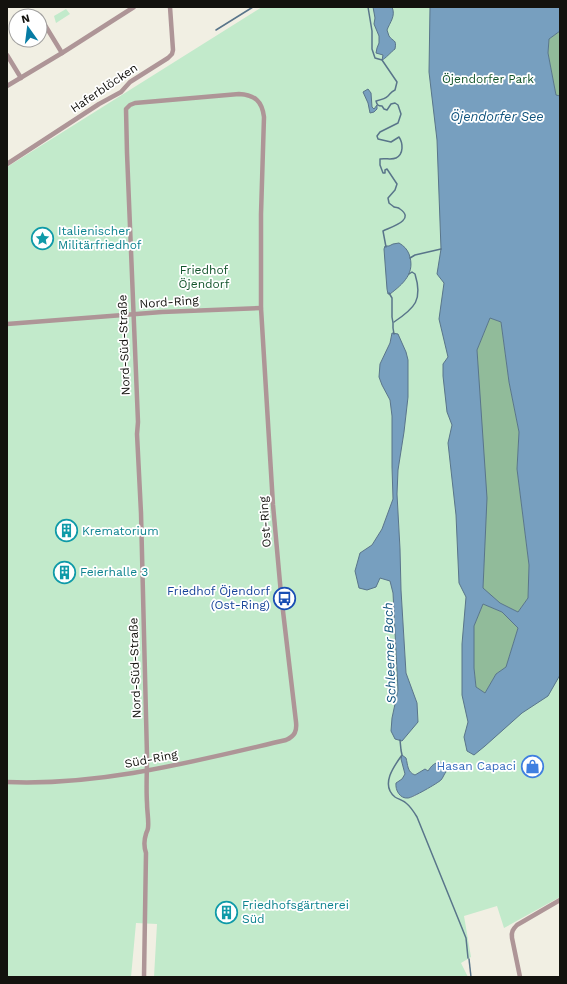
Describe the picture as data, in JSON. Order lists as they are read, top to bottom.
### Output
{
  "streets": {
    "street": [
      "Haferblöcken",
      "Nord-Ring",
      "Nord-Süd-Straße",
      "Ost-Ring",
      "Süd-Ring"
    ]
  },
  "crossings": [
    ["Nord-Ring", "Nord-Süd-Straße"],
    ["Nord-Ring", "Ost-Ring"],
    ["Nord-Süd-Straße", "Ost-Ring"],
    ["Nord-Süd-Straße", "Süd-Ring"],
    ["Ost-Ring", "Süd-Ring"]
  ],
  "water": ["Öjendorfer See", "Schleemer Bach"],
  "parks": ["Öjendorfer Park", "Friedhof Öjendorf"],
  "places": {
    "place": ["Italienischer Militärfriedhof"],
    "building": ["Krematorium", "Feierhalle 3", "Friedhofsgärtnerei Süd"],
    "bus stop": ["Friedhof Öjendorf (Ost-Ring)"],
    "shop": ["Hasan Capaci"]
  },
  "north": "top"
}
